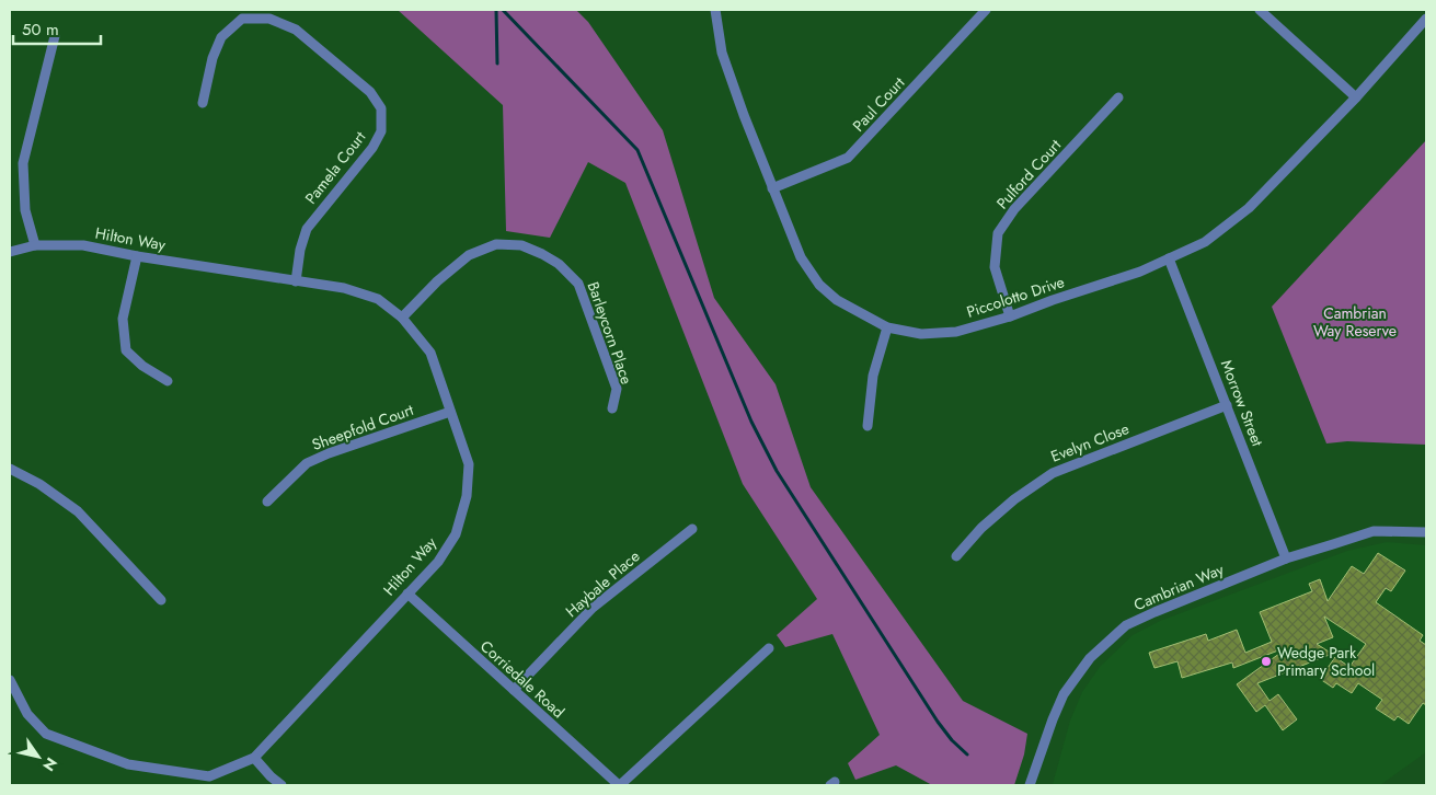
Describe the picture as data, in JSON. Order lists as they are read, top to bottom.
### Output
{
  "streets": {
    "street": [
      "Paul Court",
      "Pamela Court",
      "Pulford Court",
      "Hilton Way",
      "Piccolotto Drive",
      "Barleycorn Place",
      "Morrow Street",
      "Sheepfold Court",
      "Evelyn Close",
      "Haybale Place",
      "Cambrian Way",
      "Corriedale Road"
    ]
  },
  "crossings": [
    ["Paul Court", "Piccolotto Drive"],
    ["Pamela Court", "Hilton Way"],
    ["Pulford Court", "Piccolotto Drive"],
    ["Hilton Way", "Barleycorn Place"],
    ["Hilton Way", "Sheepfold Court"],
    ["Hilton Way", "Corriedale Road"],
    ["Piccolotto Drive", "Morrow Street"],
    ["Morrow Street", "Evelyn Close"],
    ["Morrow Street", "Cambrian Way"],
    ["Haybale Place", "Corriedale Road"]
  ],
  "parks": ["Cambrian Way Reserve"],
  "places": ["Wedge Park Primary School"],
  "scale_bar": "50 m",
  "north": "bottom right"
}
